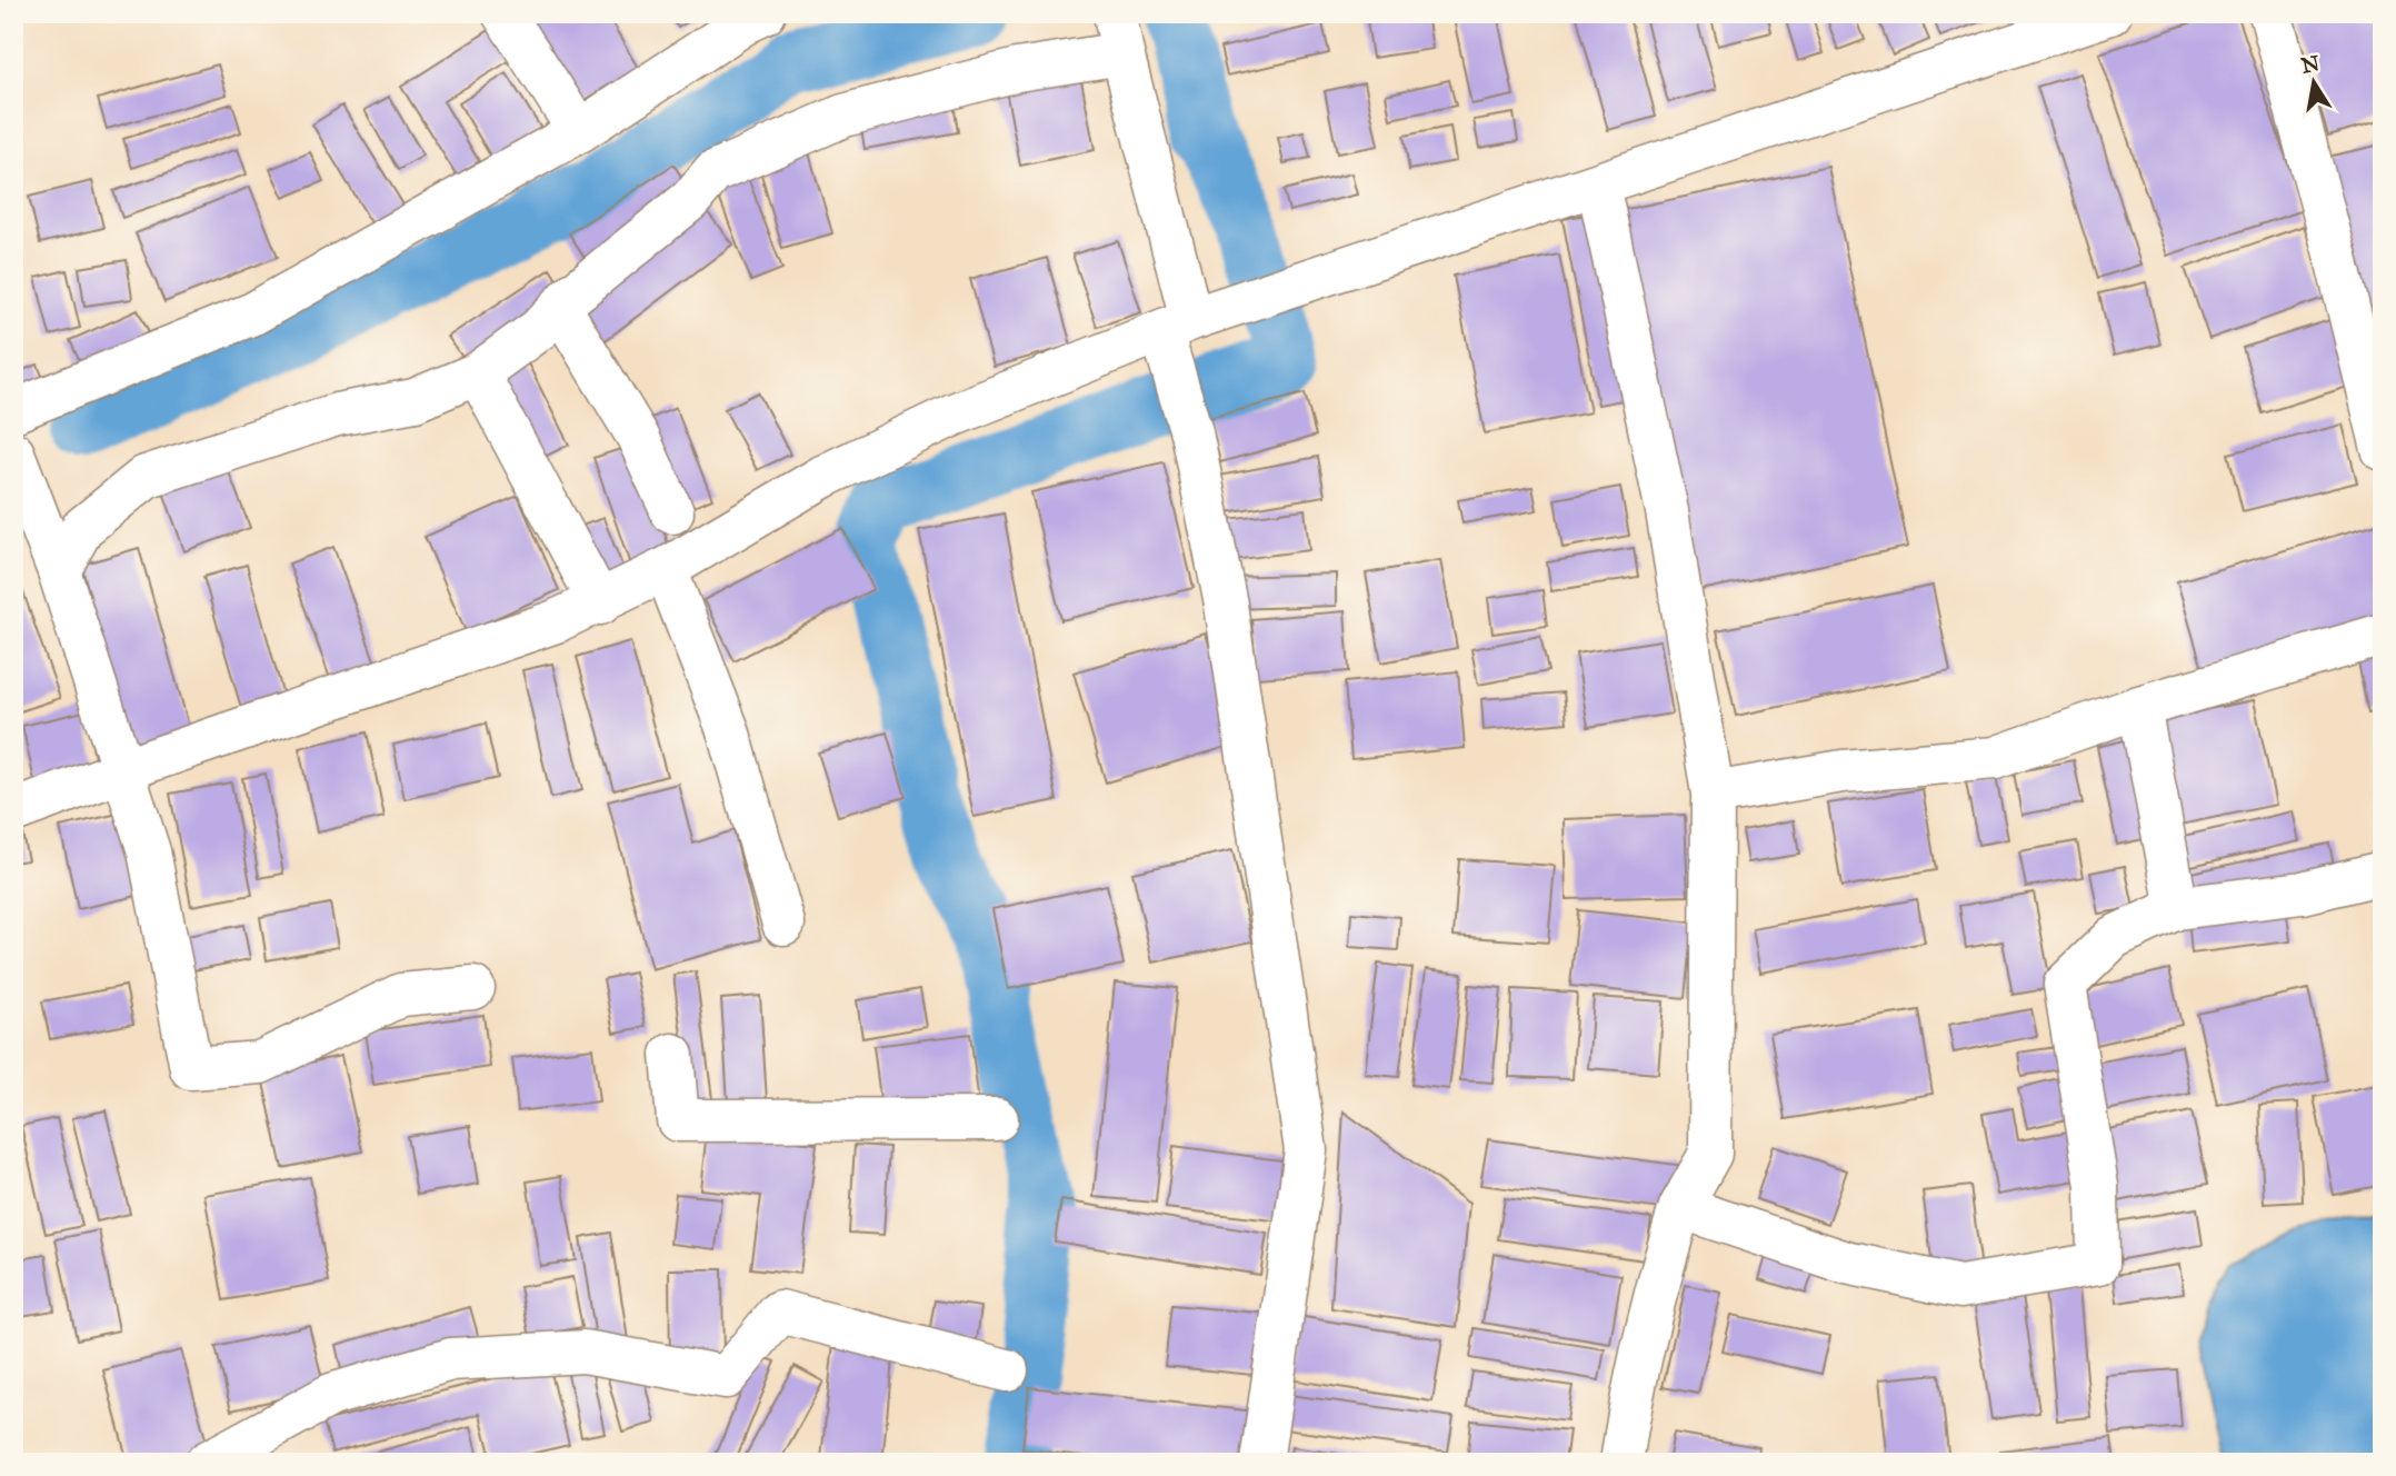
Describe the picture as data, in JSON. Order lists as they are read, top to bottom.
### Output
{
  "north": "top"
}
